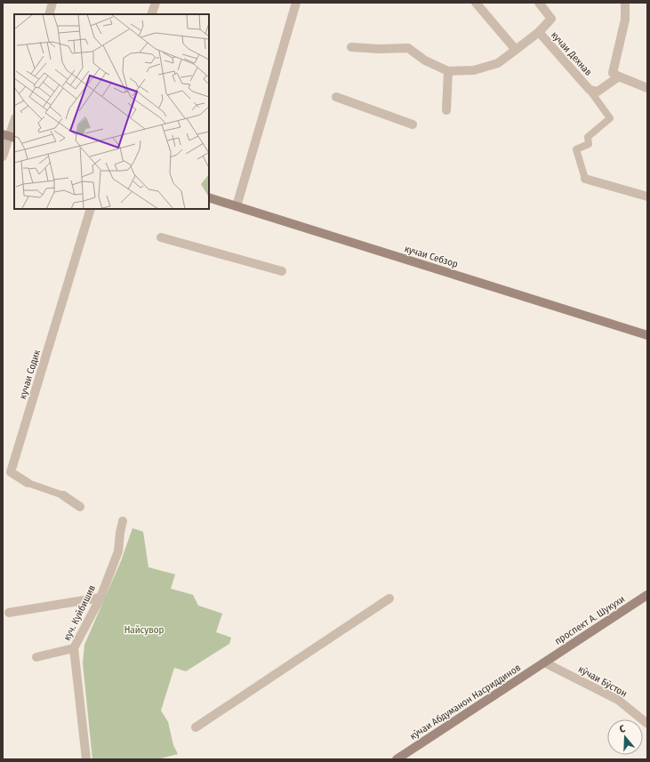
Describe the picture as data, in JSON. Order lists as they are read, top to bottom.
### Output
{
  "streets": {
    "main road": ["кучаи Себзор", "проспект А. Шукухи", "кӯчаи Абдуманон Насриддинов"],
    "street": [
      "кучаи Дехнав",
      "кучаи Содик",
      "куч. Куйбишив",
      "кӯчаи Бӯстон"
    ]
  },
  "crossings": [
    ["проспект А. Шукухи", "кӯчаи Бӯстон"],
    ["проспект А. Шукухи", "кӯчаи Абдуманон Насриддинов"],
    ["кӯчаи Бӯстон", "кӯчаи Абдуманон Насриддинов"]
  ],
  "parks": ["Найсувор"],
  "north": "top"
}
